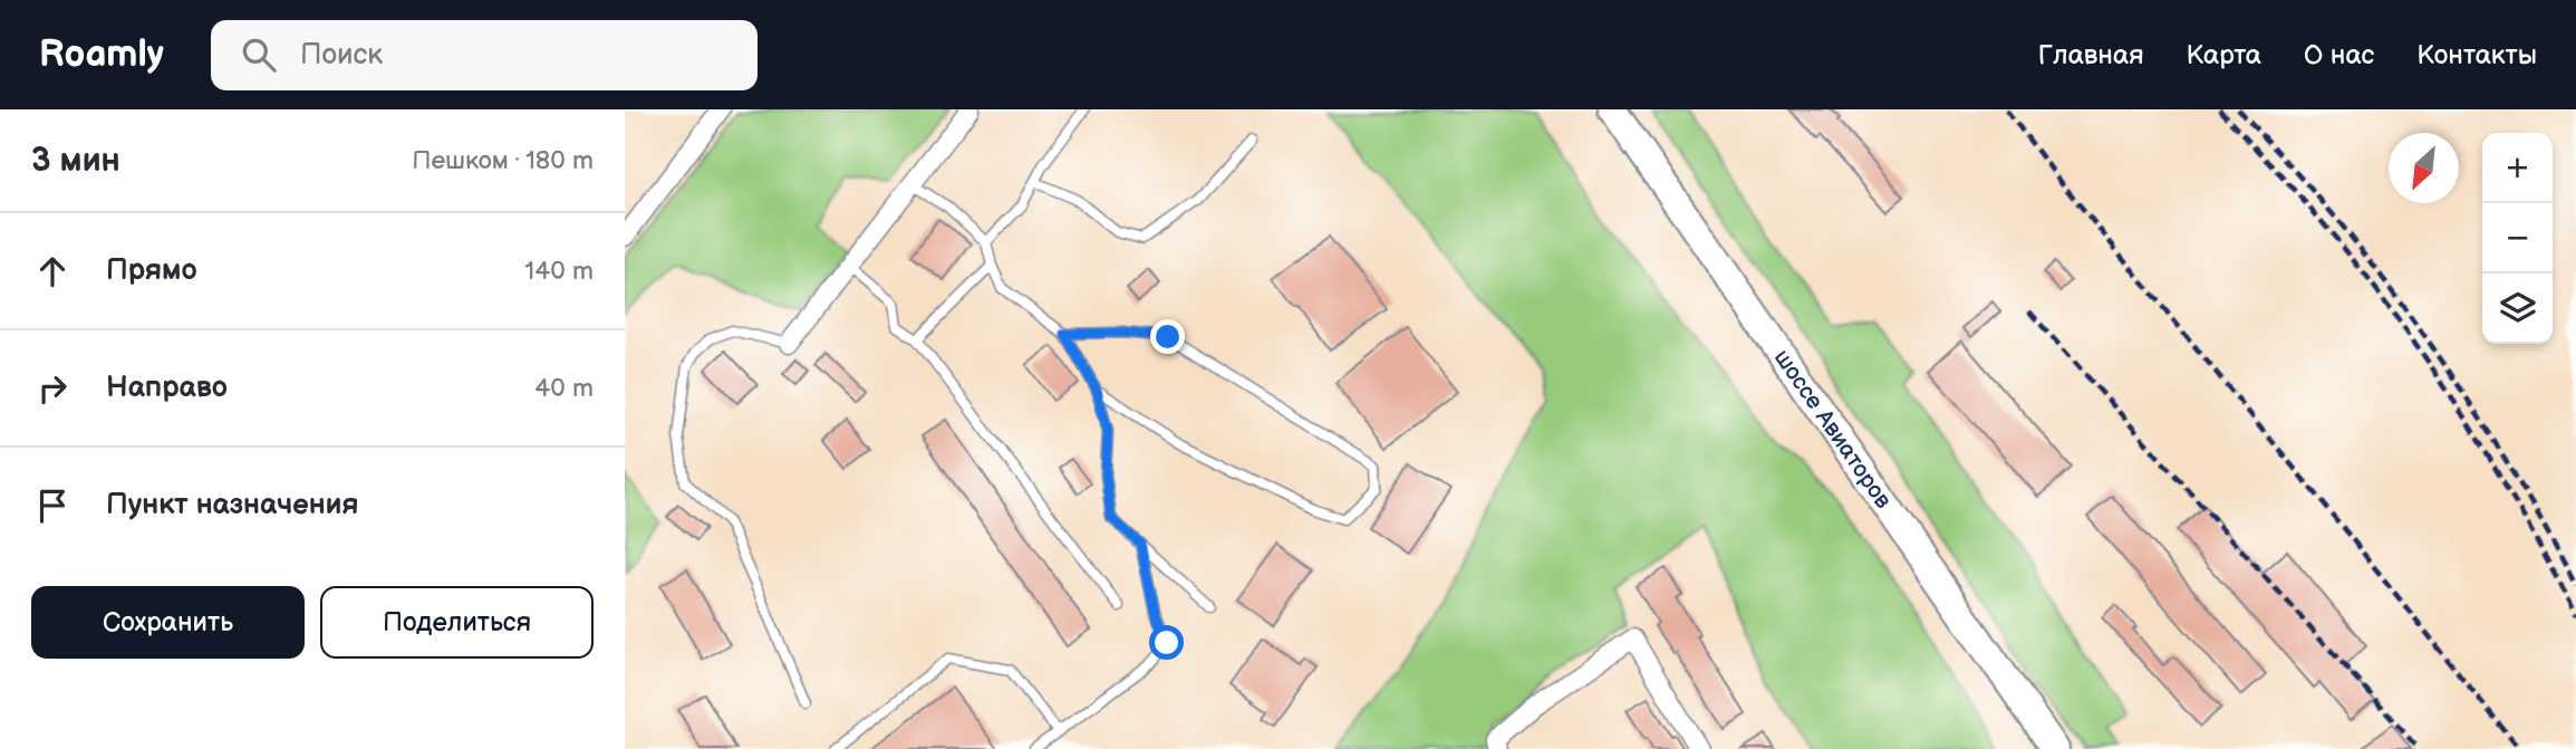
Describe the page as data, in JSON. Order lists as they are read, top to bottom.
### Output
{
  "streets": {
    "main road": ["шоссе Авиаторов"]
  },
  "north": "bottom left",
  "page": {
    "header": "Roamly",
    "search": "Поиск",
    "nav": [
      "Главная",
      "Карта",
      "О нас",
      "Контакты"
    ],
    "heading": ["3 мин", "Пешком · 180 m"],
    "map_buttons": ["+", "−"],
    "list": [
      ["Прямо", "140 m"],
      ["Направо", "40 m"],
      "Пункт назначения"
    ],
    "buttons": ["Сохранить", "Поделиться"]
  }
}
